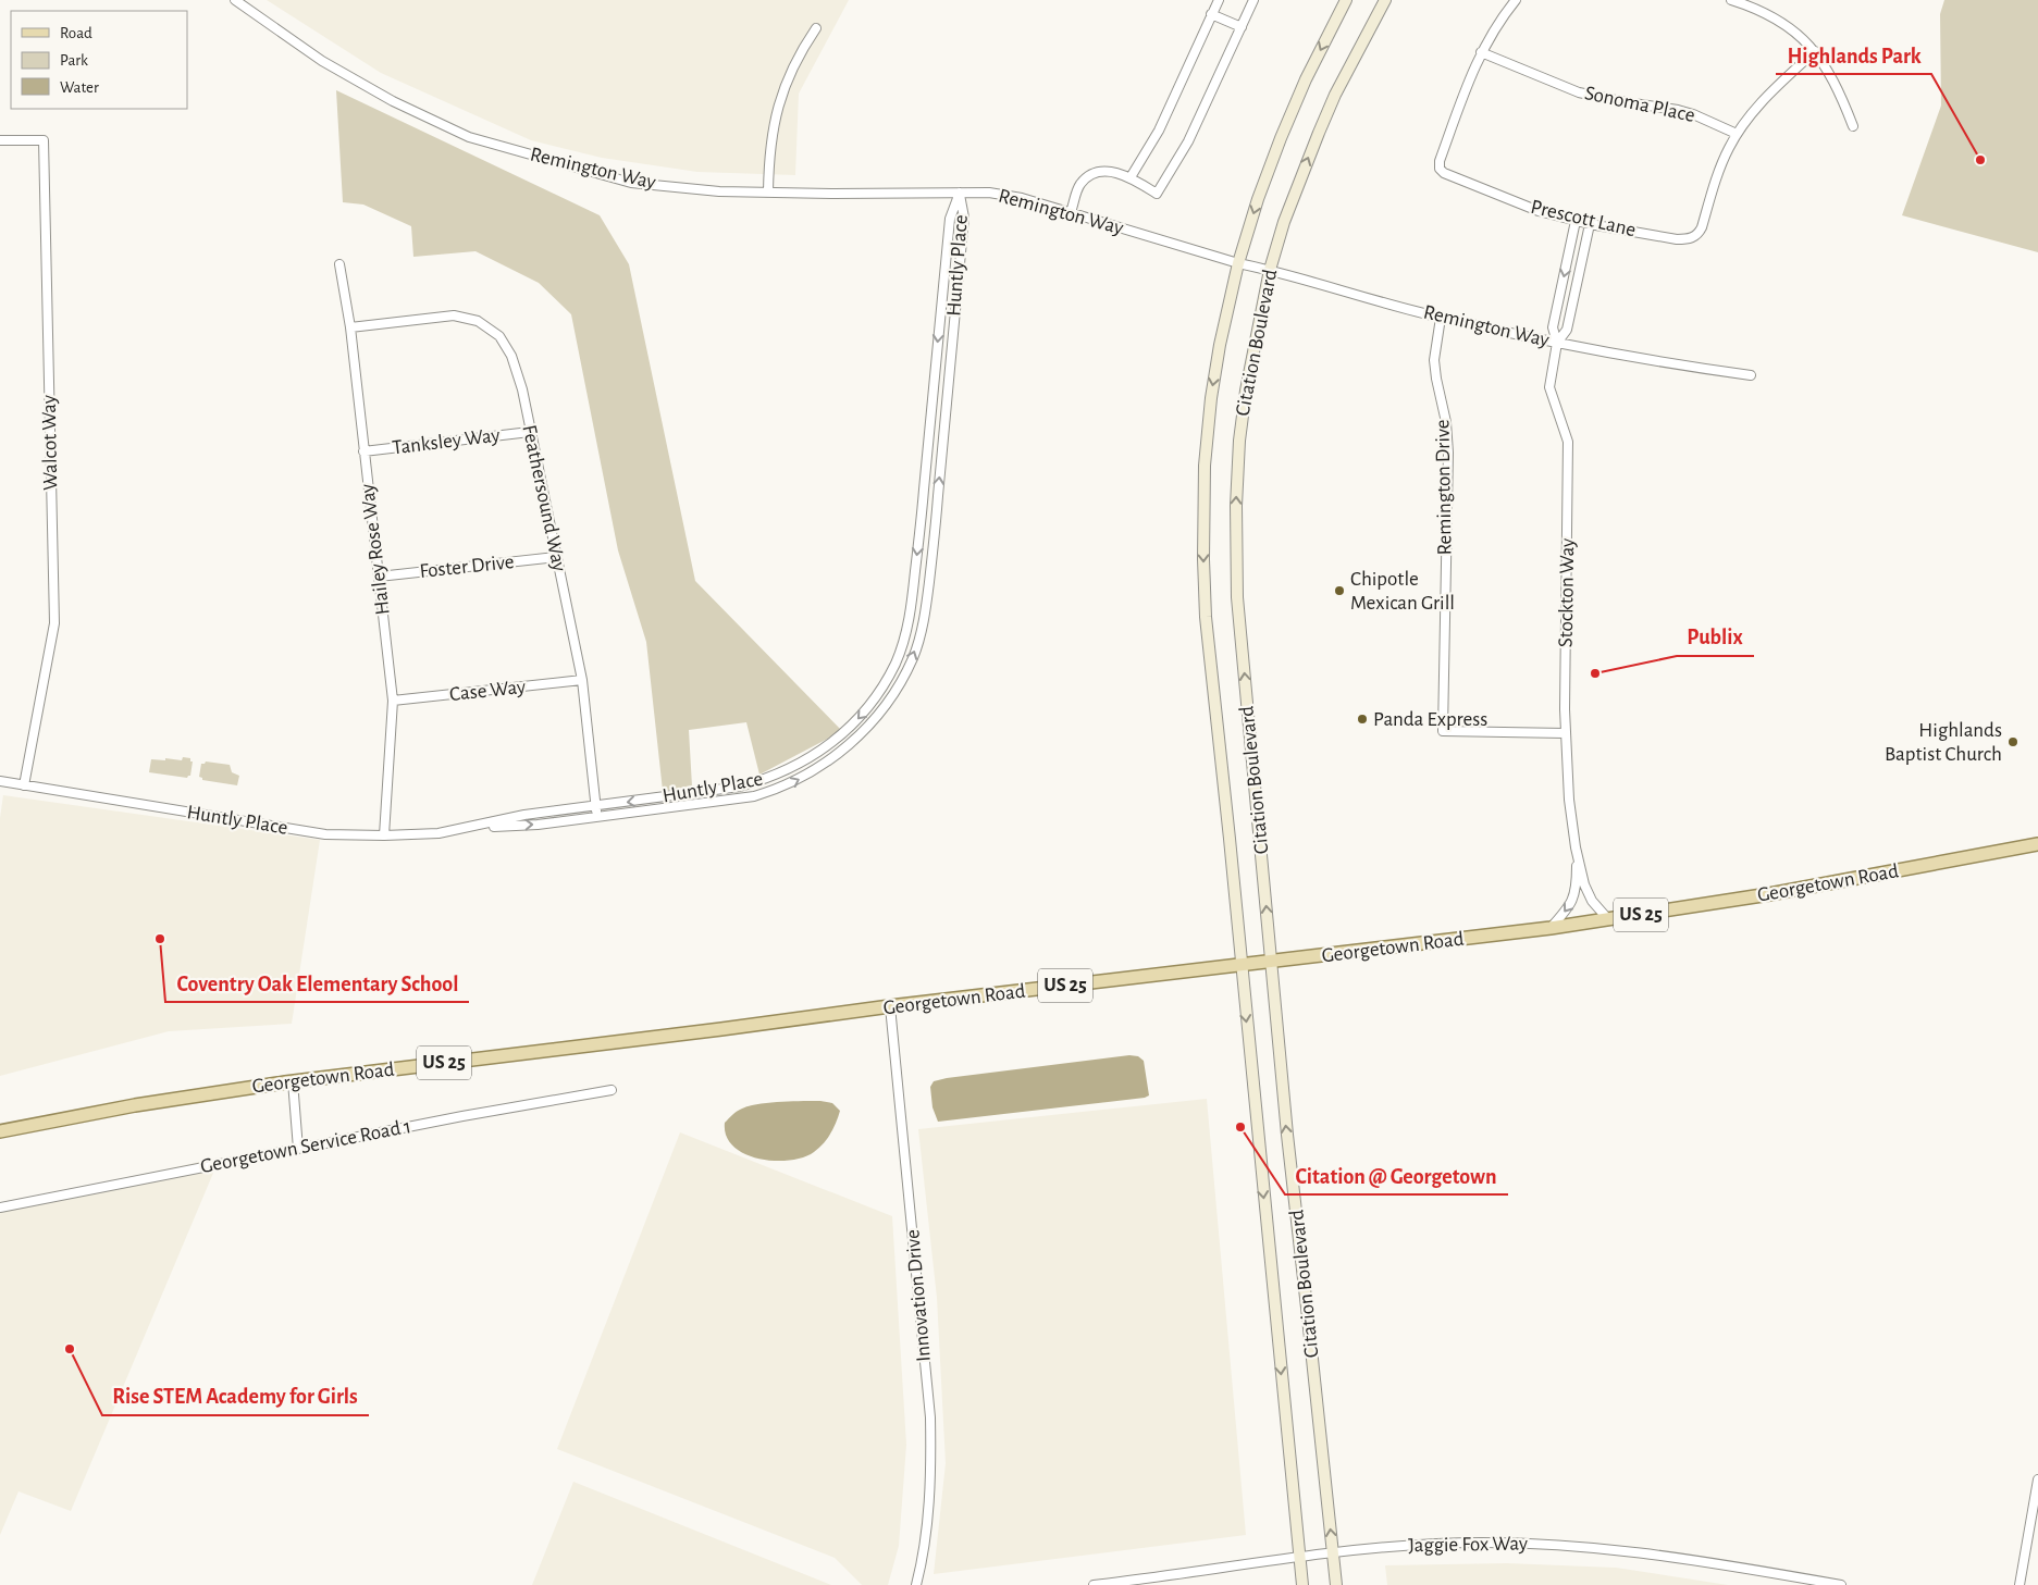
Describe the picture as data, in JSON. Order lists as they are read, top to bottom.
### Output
{
  "streets": {
    "main road": ["Citation Boulevard", "Georgetown Road", "US 25"],
    "street": [
      "Sonoma Place",
      "Remington Way",
      "Prescott Lane",
      "Huntly Place",
      "Tanksley Way",
      "Walcot Way",
      "Remington Drive",
      "Feathersound Way",
      "Hailey Rose Way",
      "Foster Drive",
      "Stockton Way",
      "Case Way",
      "Georgetown Service Road 1",
      "Innovation Drive",
      "Jaggie Fox Way"
    ]
  },
  "crossings": [
    ["Sonoma Place", "Prescott Lane"],
    ["Remington Way", "Huntly Place"],
    ["Remington Way", "Citation Boulevard"],
    ["Remington Way", "Remington Drive"],
    ["Remington Way", "Stockton Way"],
    ["Prescott Lane", "Stockton Way"],
    ["Huntly Place", "Walcot Way"],
    ["Huntly Place", "Feathersound Way"],
    ["Huntly Place", "Hailey Rose Way"],
    ["Citation Boulevard", "Georgetown Road"],
    ["Citation Boulevard", "Jaggie Fox Way"],
    ["Tanksley Way", "Feathersound Way"],
    ["Tanksley Way", "Hailey Rose Way"],
    ["Remington Drive", "Stockton Way"],
    ["Feathersound Way", "Hailey Rose Way"],
    ["Feathersound Way", "Foster Drive"],
    ["Feathersound Way", "Case Way"],
    ["Hailey Rose Way", "Foster Drive"],
    ["Hailey Rose Way", "Case Way"],
    ["Stockton Way", "Georgetown Road"],
    ["Georgetown Road", "Innovation Drive"]
  ],
  "places": [
    "Highlands Park",
    "Chipotle Mexican Grill",
    "Publix",
    "Panda Express",
    "Highlands Baptist Church",
    "Coventry Oak Elementary School",
    "Citation @ Georgetown",
    "Rise STEM Academy for Girls"
  ],
  "legend": ["Road", "Park", "Water"]
}
